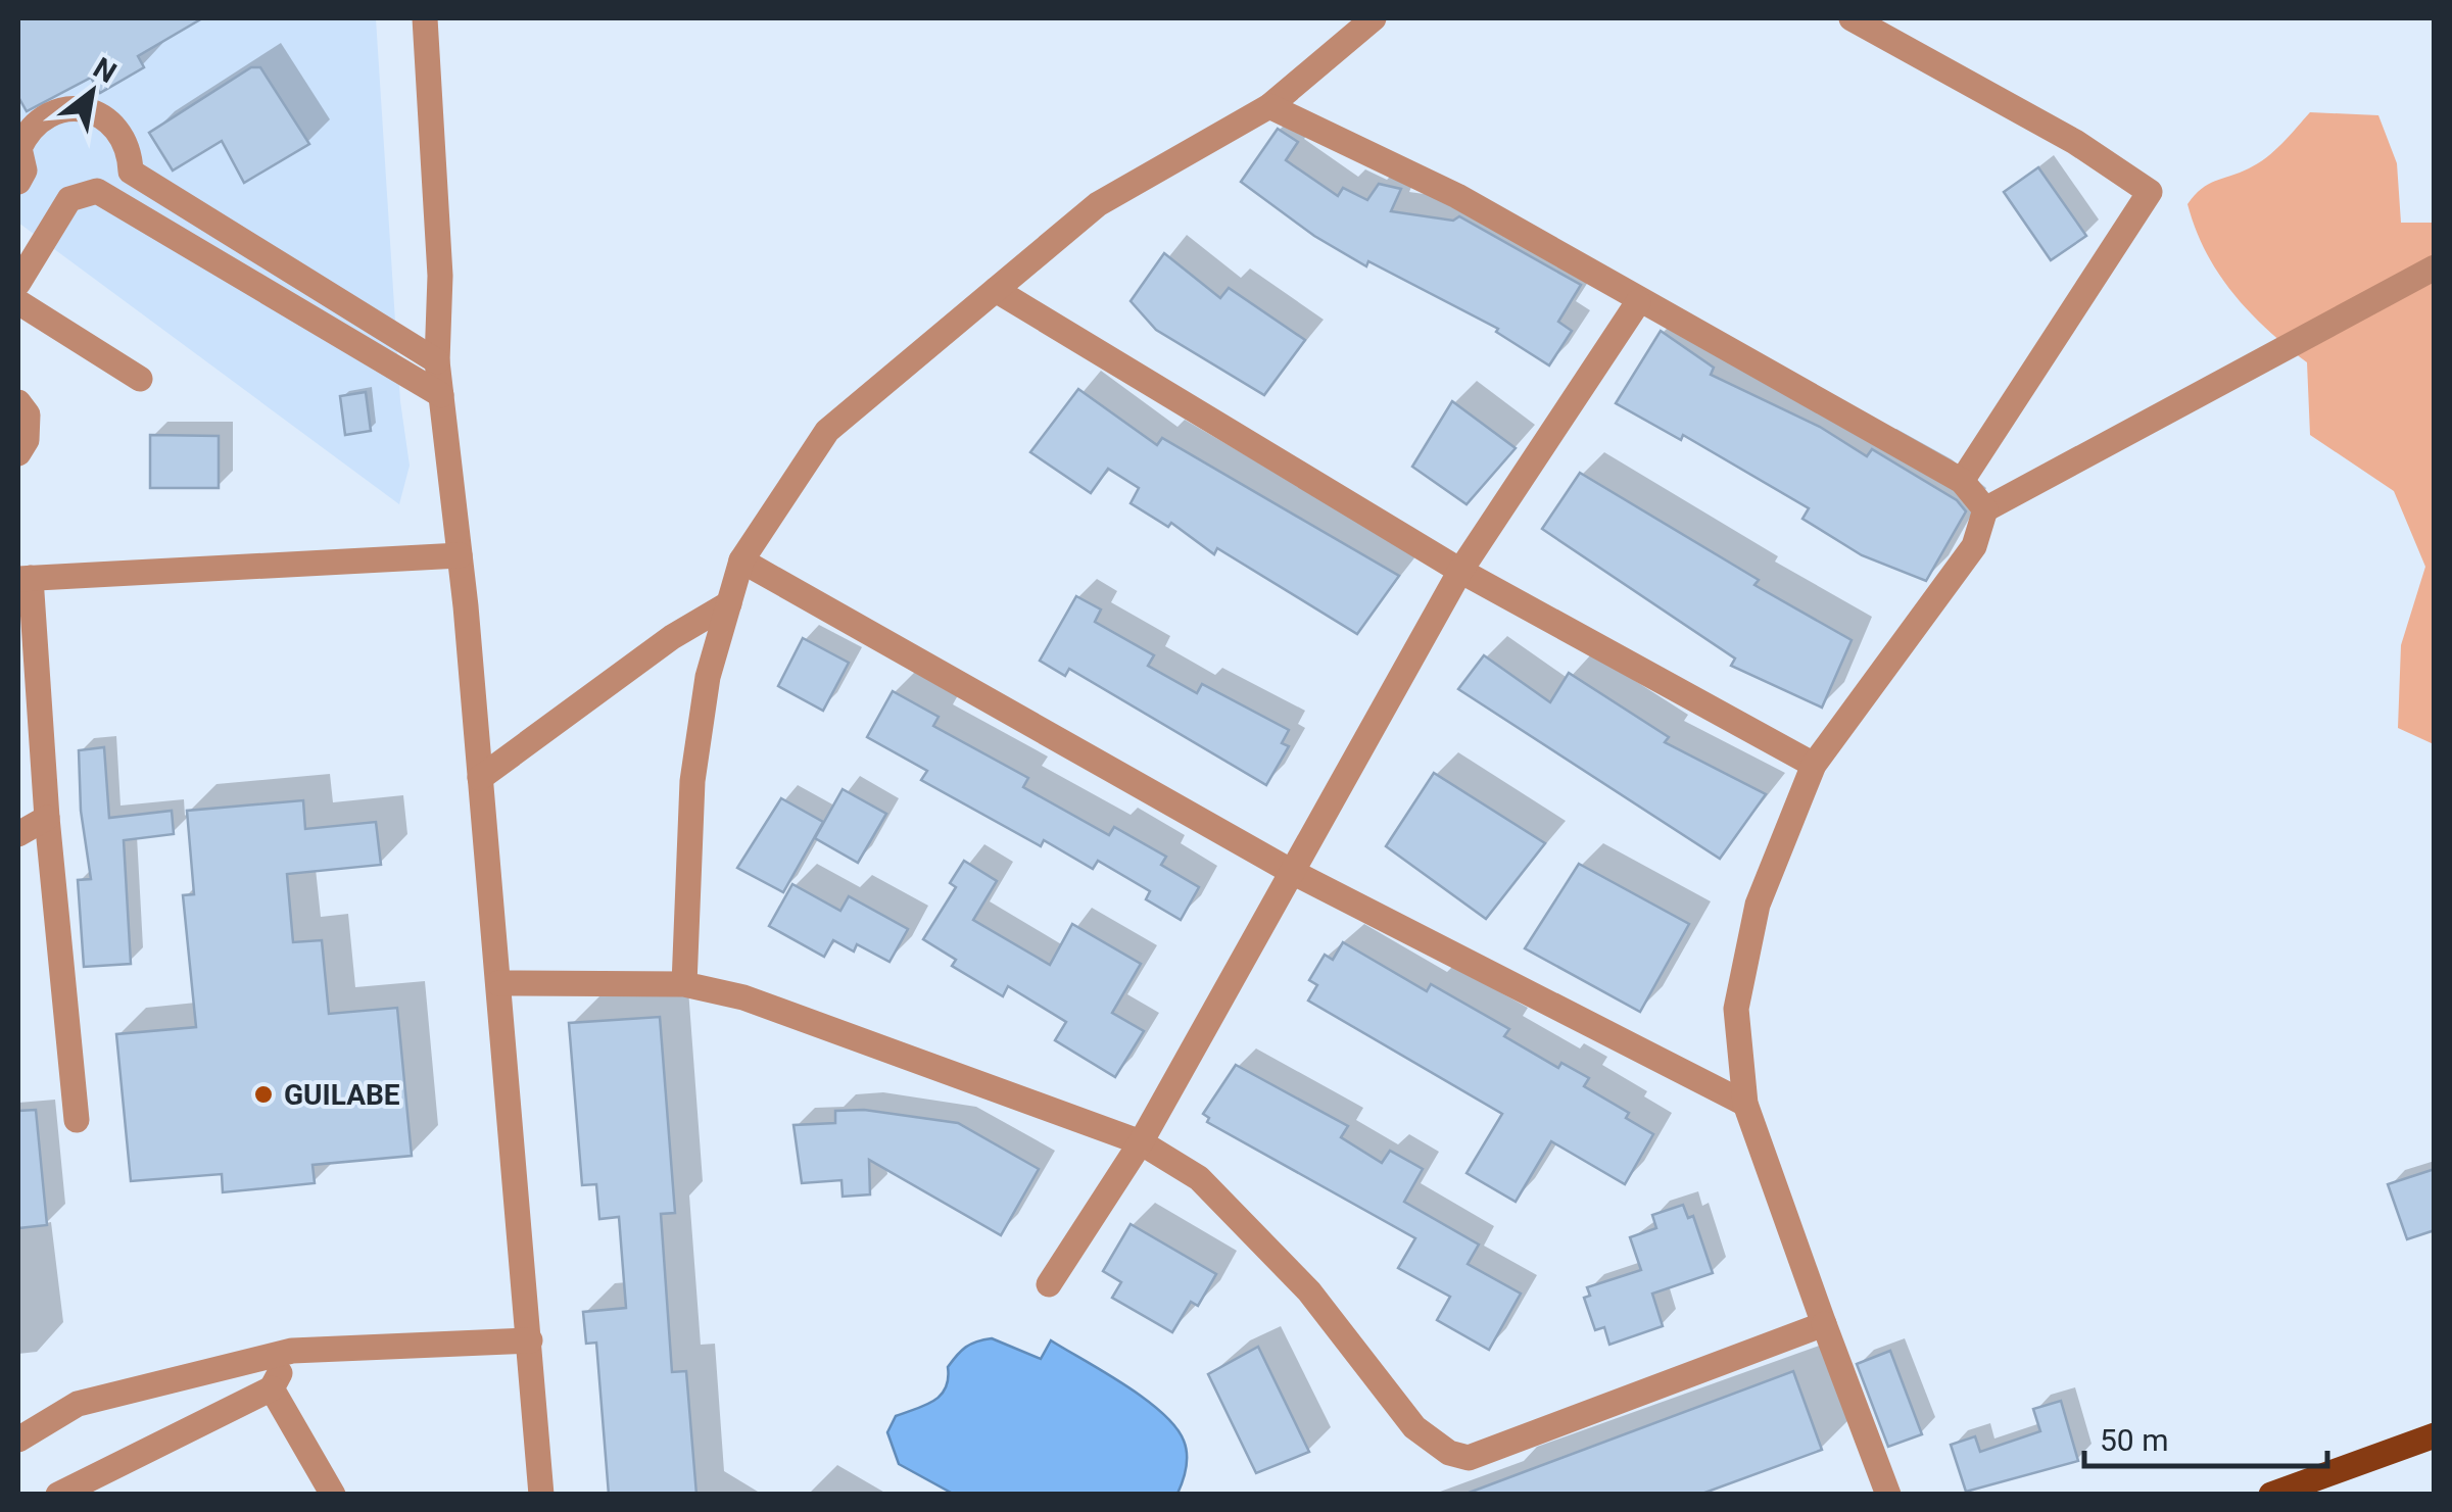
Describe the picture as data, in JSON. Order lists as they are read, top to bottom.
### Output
{
  "places": ["GUILABE"],
  "scale_bar": "50 m",
  "north": "top right"
}
